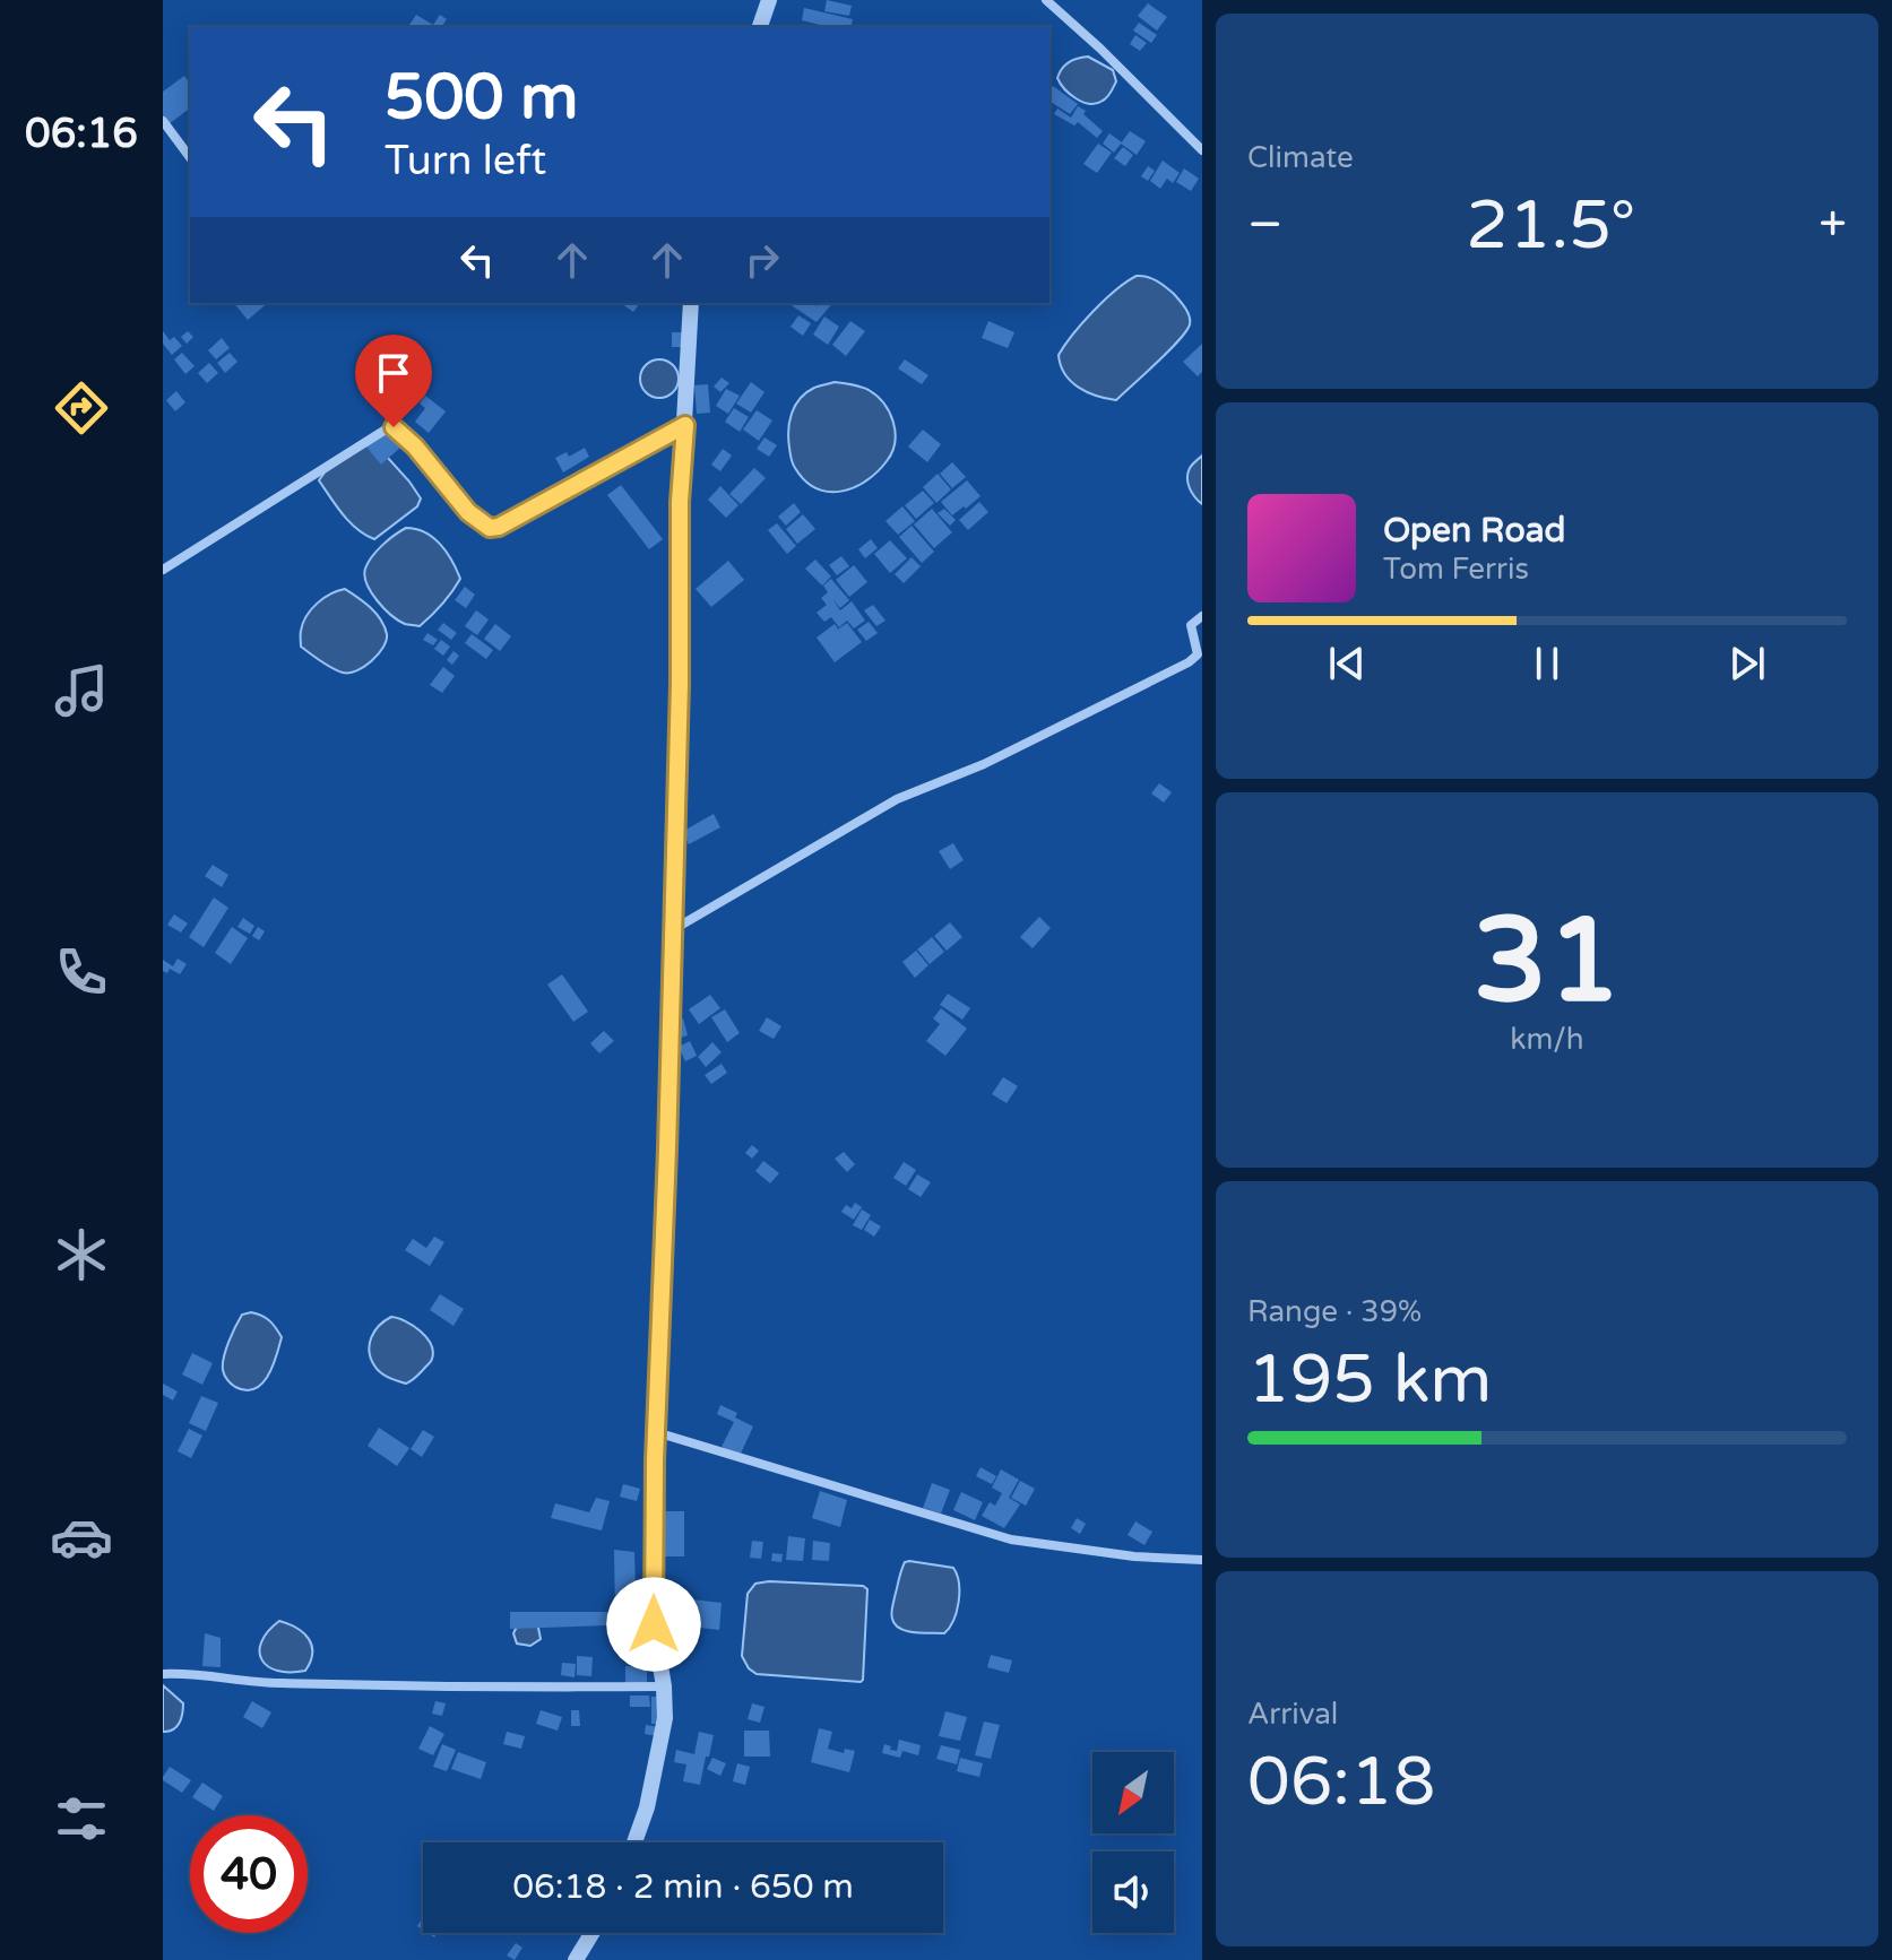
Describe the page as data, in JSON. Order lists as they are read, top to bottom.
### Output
{
  "north": "bottom left",
  "page": {
    "tabs": "06:16",
    "tile": [
      "Climate",
      ["31", "km/h"],
      ["Range · 39%", "195 km"],
      ["Arrival", "06:18"]
    ],
    "turn": ["500 m", "Turn left"],
    "heat": ["−", "21.5°", "+"],
    "song": ["Open Road", "Tom Ferris"],
    "limit": "40",
    "trip": "06:18 · 2 min · 650 m"
  }
}
